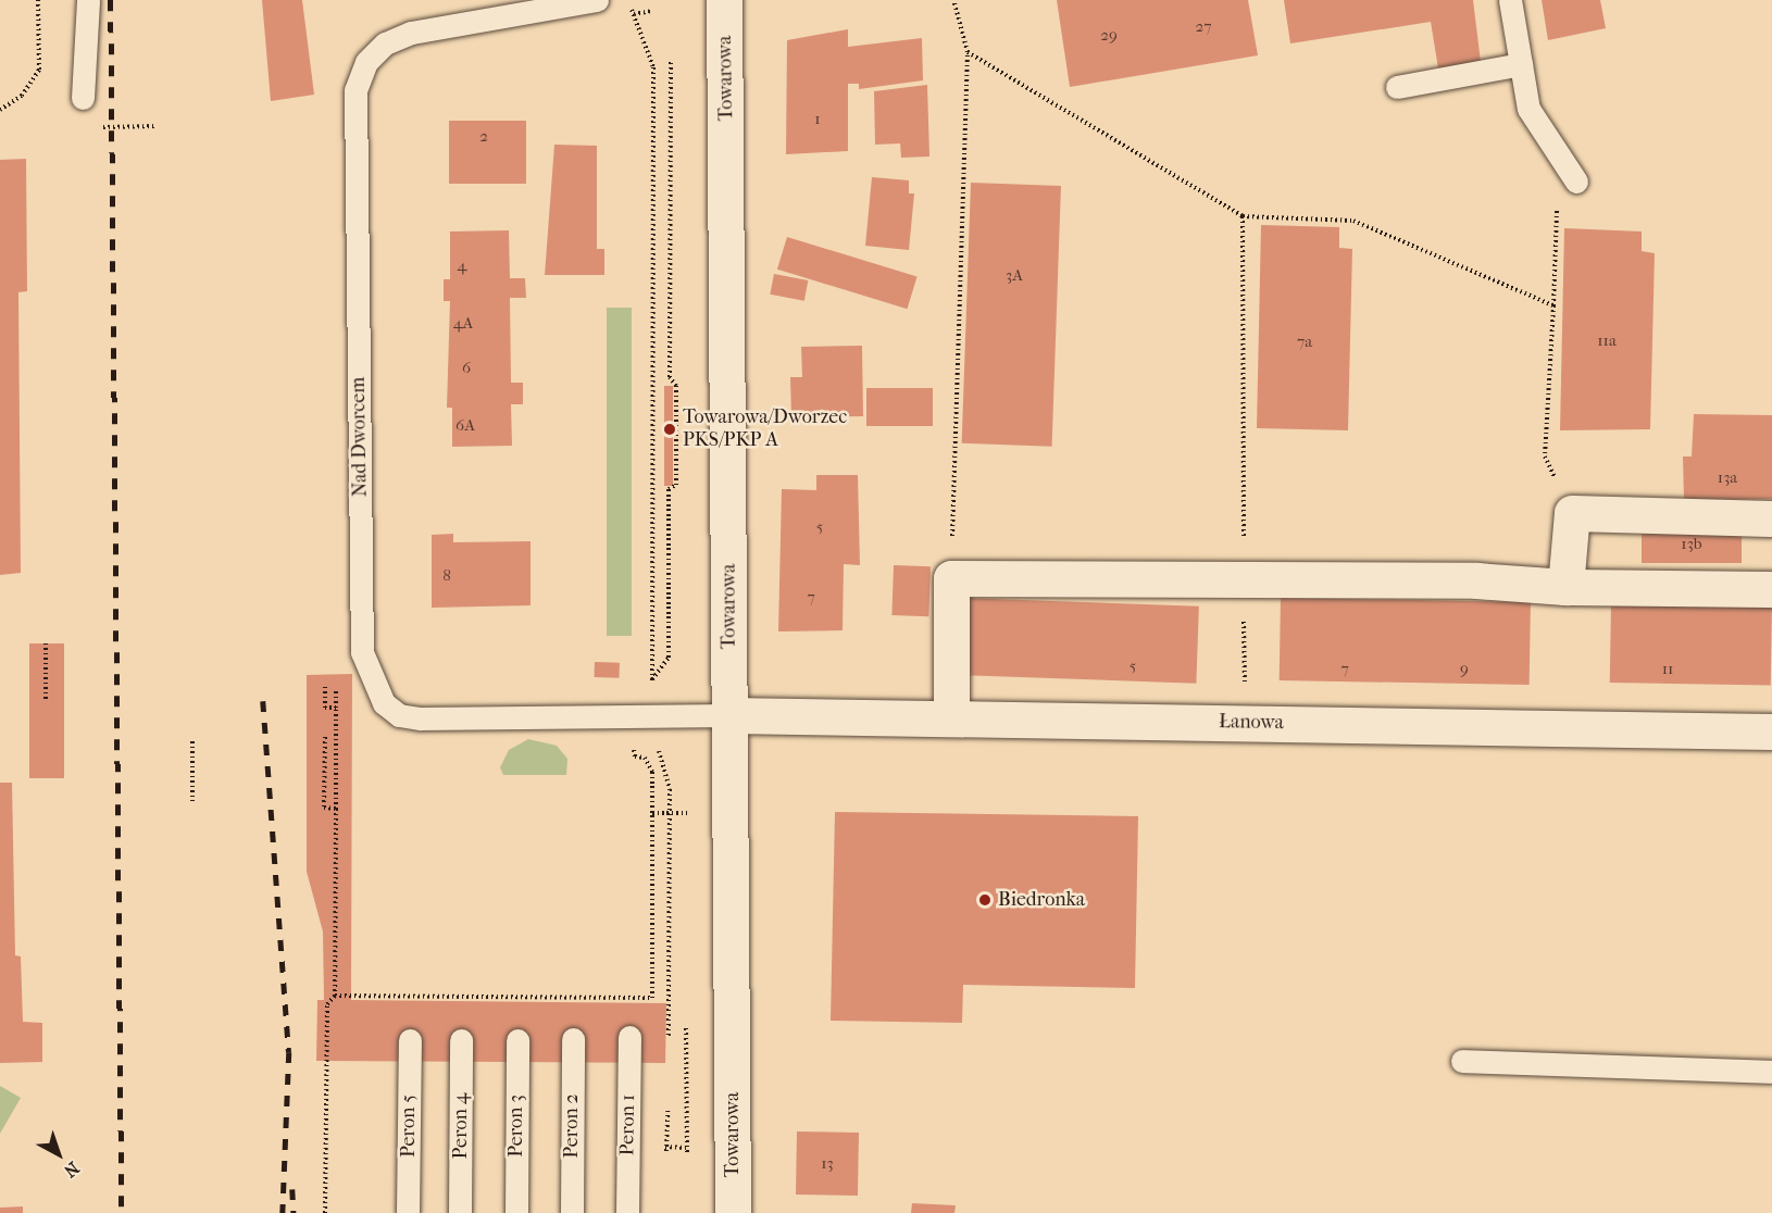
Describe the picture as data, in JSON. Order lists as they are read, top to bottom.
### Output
{
  "streets": {
    "street": ["Towarowa", "Łanowa"],
    "lane": [
      "Nad Dworcem",
      "Peron 1",
      "Peron 5",
      "Peron 4",
      "Peron 3",
      "Peron 2"
    ]
  },
  "crossings": [
    ["Towarowa", "Nad Dworcem"],
    ["Towarowa", "Łanowa"],
    ["Nad Dworcem", "Łanowa"]
  ],
  "places": ["Towarowa/Dworzec PKS/PKP A", "Biedronka"],
  "house_numbers": [
    "27",
    "29",
    "1",
    "2",
    "4",
    "3A",
    "4A",
    "11a",
    "7a",
    "6",
    "6A",
    "13a",
    "5",
    "13b",
    "8",
    "7",
    "5",
    "7",
    "9",
    "11",
    "13"
  ],
  "north": "bottom right"
}
